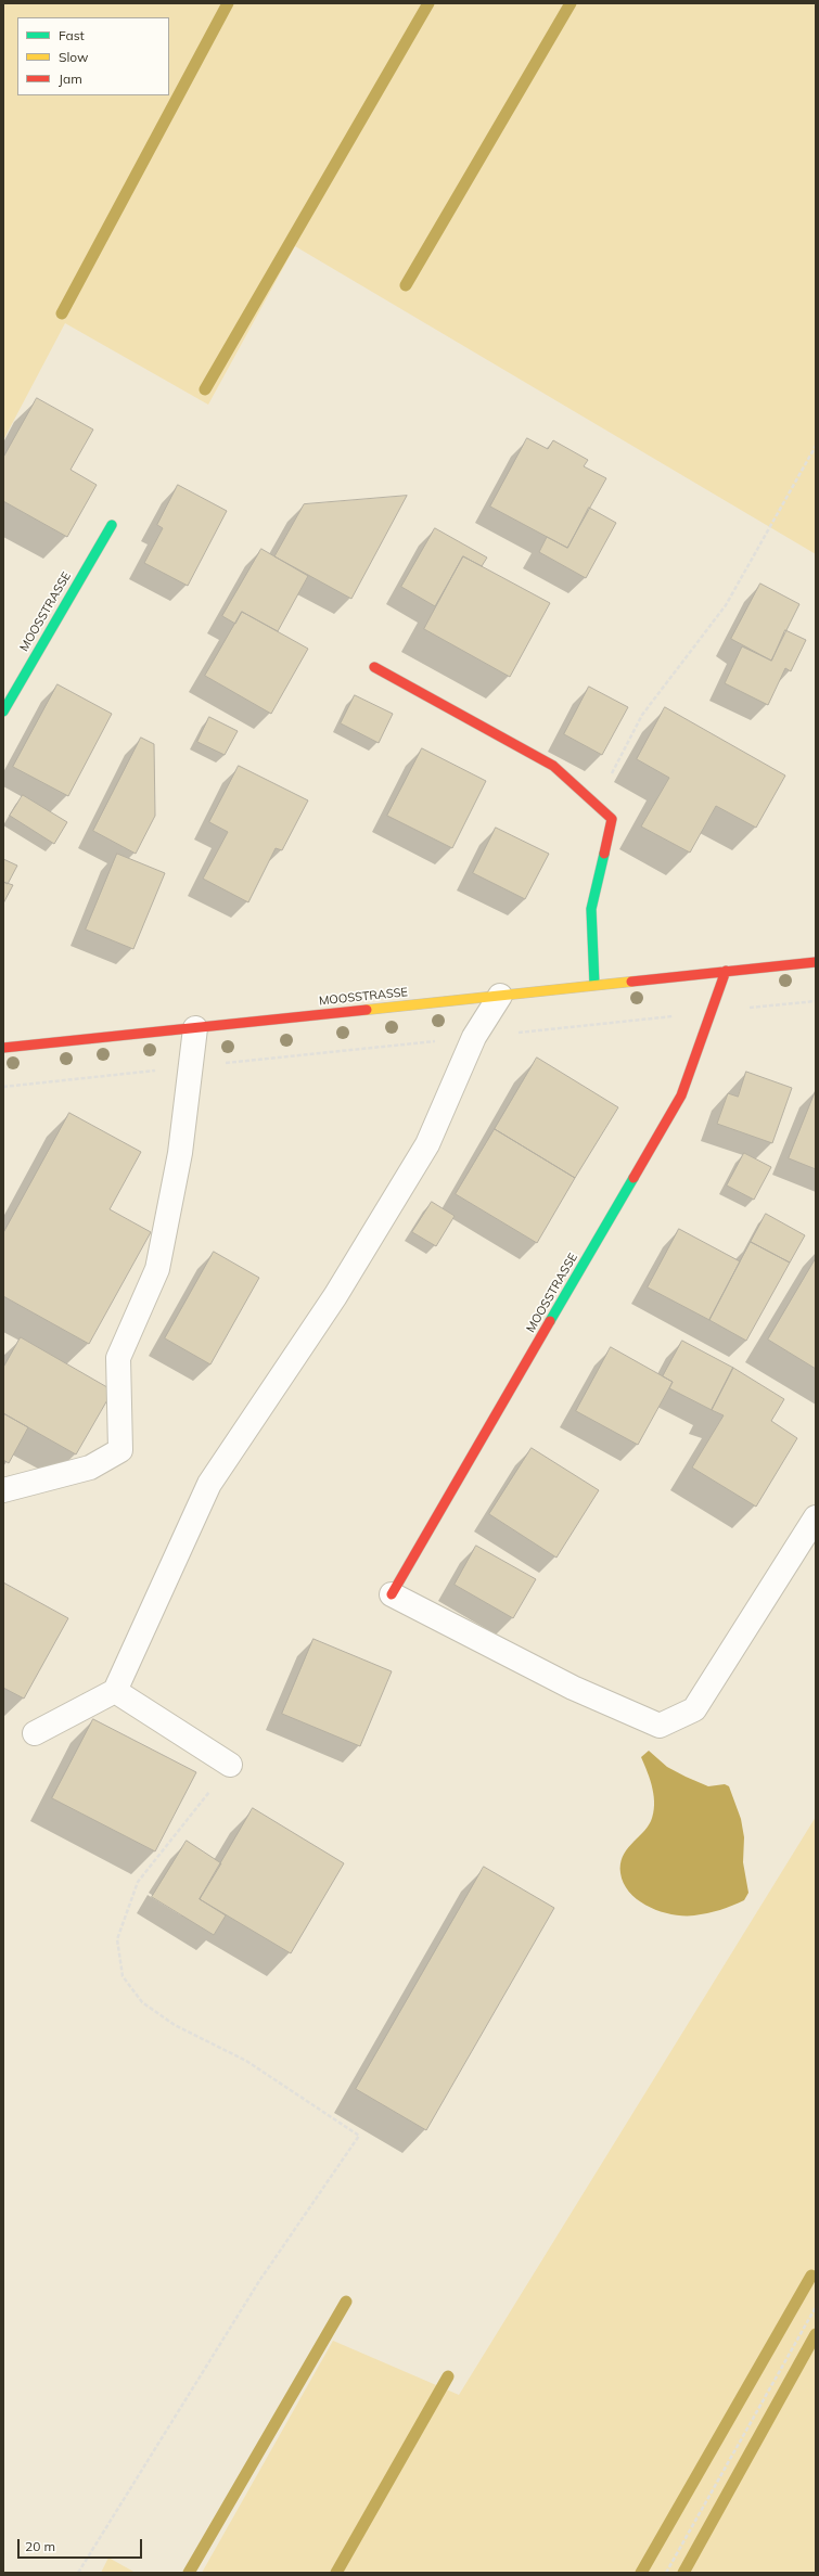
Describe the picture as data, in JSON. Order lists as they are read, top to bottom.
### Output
{
  "streets": {
    "street": ["MOOSSTRASSE"]
  },
  "legend": ["Fast", "Slow", "Jam"],
  "scale_bar": "20 m"
}
